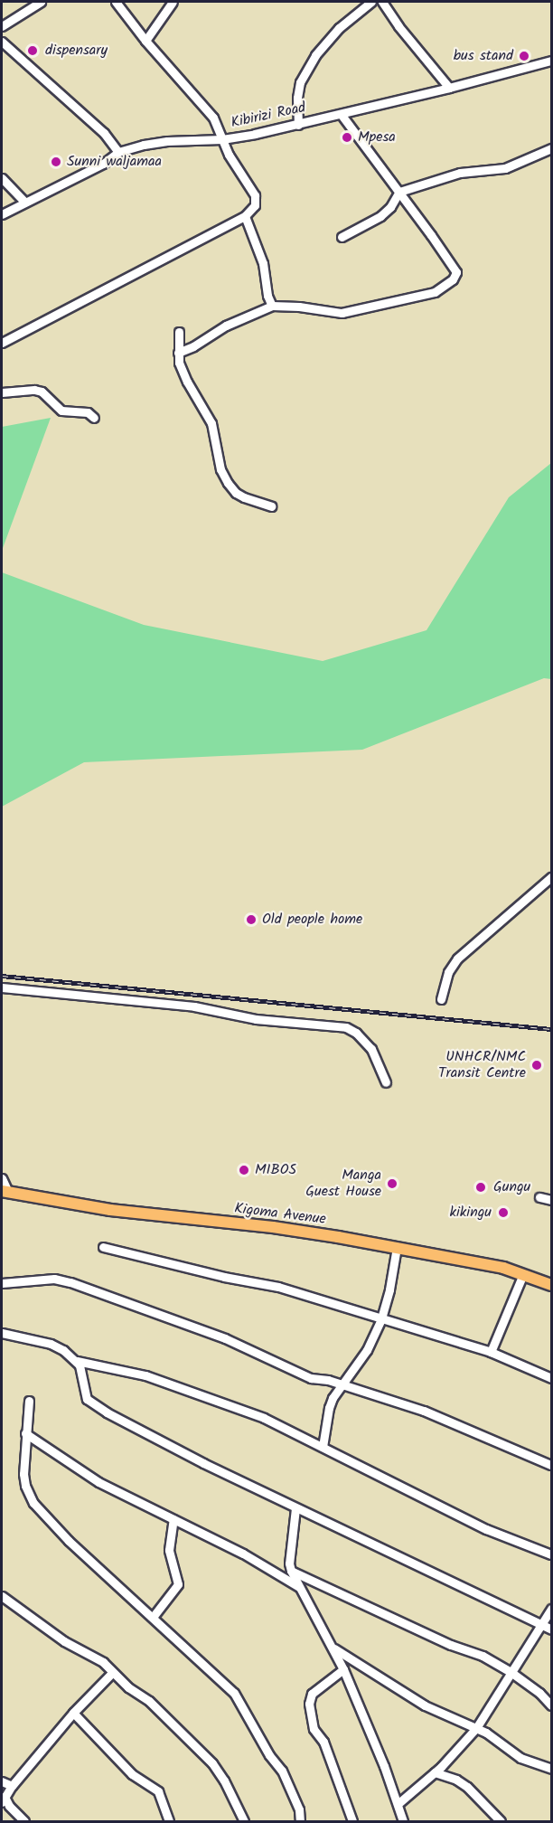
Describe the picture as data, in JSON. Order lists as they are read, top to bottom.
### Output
{
  "streets": {
    "main road": ["Kigoma Avenue"],
    "street": ["Kibirizi Road"]
  },
  "places": [
    "dispensary",
    "bus stand",
    "Mpesa",
    "Sunni waljamaa",
    "Old people home",
    "UNHCR/NMC Transit Centre",
    "MIBOS",
    "Manga Guest House",
    "Gungu",
    "kikingu"
  ]
}
